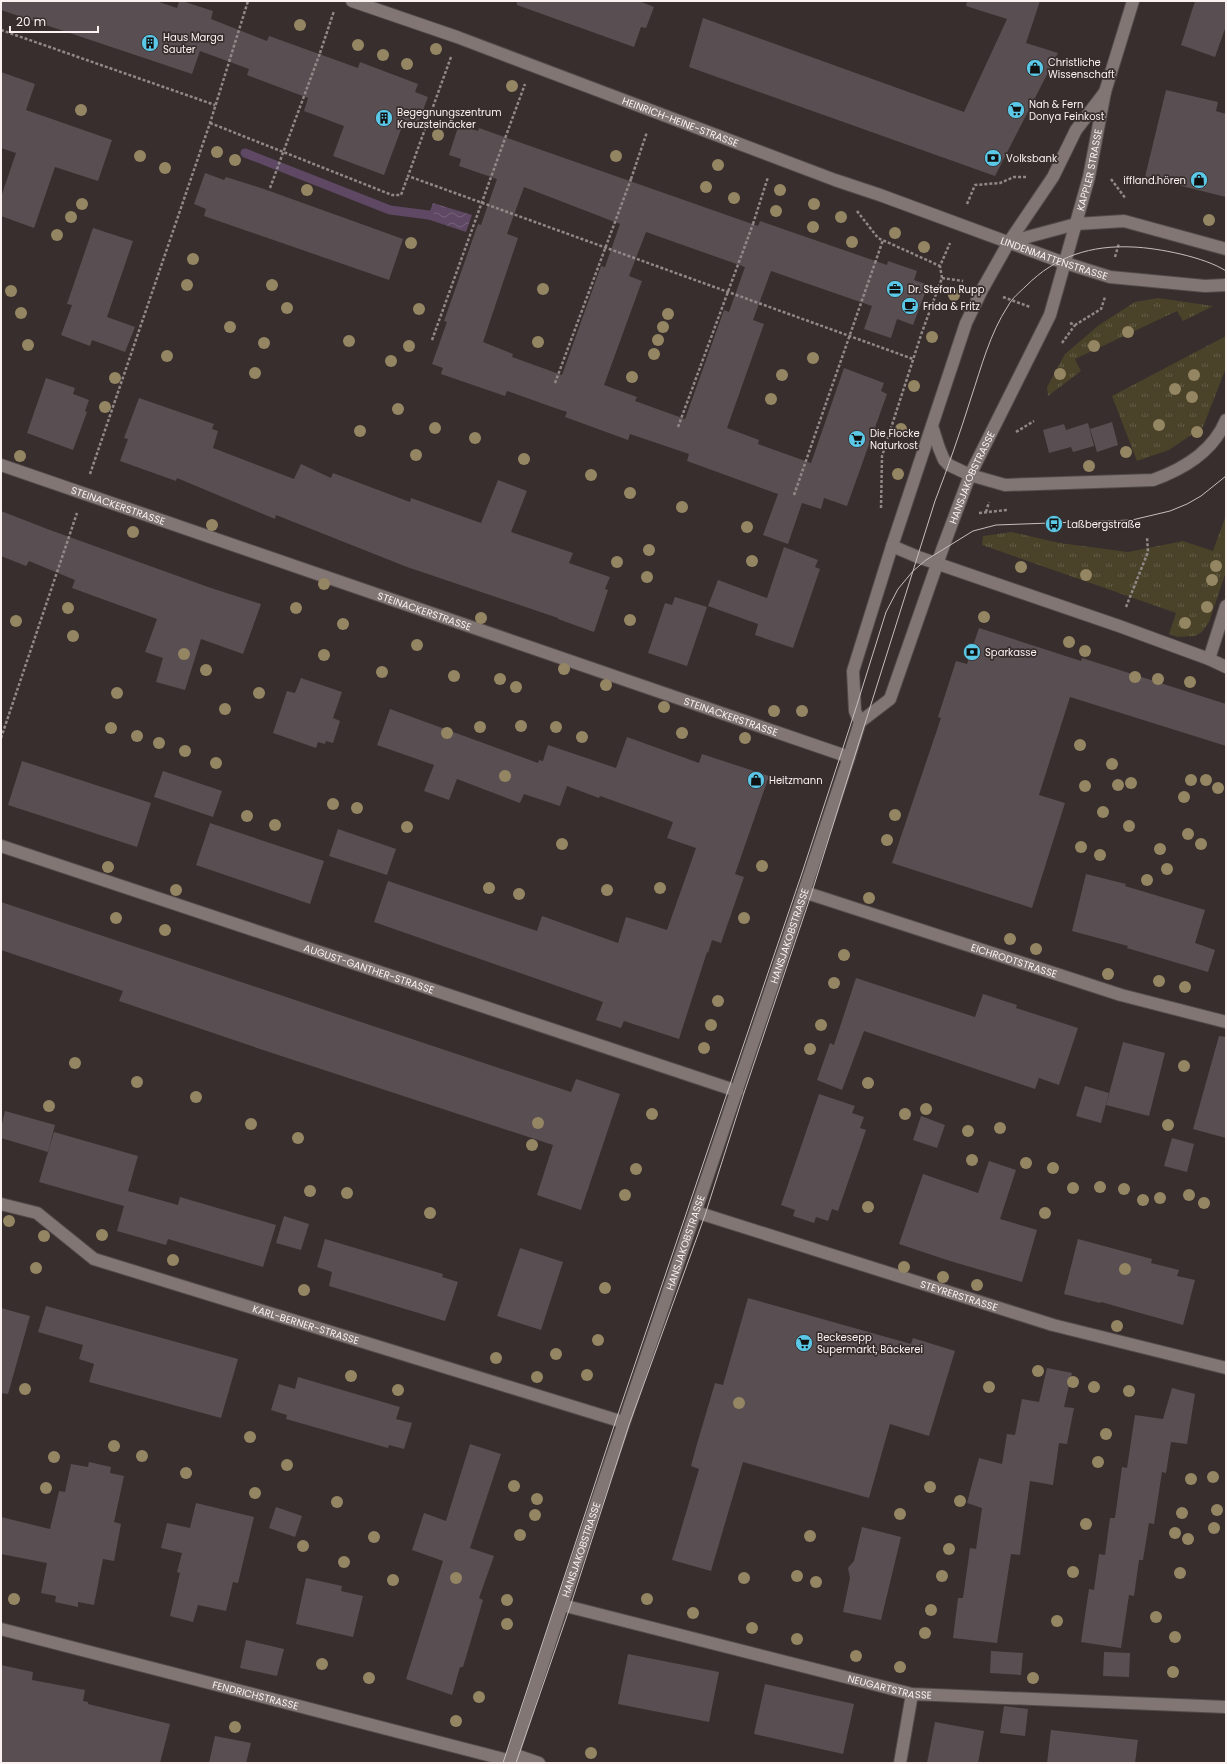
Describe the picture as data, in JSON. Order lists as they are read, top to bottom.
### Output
{
  "streets": {
    "street": [
      "HEINRICH-HEINE-STRASSE",
      "KAPPLER STRASSE",
      "LINDENMATTENSTRASSE",
      "HANSJAKOBSTRASSE",
      "STEINACKERSTRASSE",
      "EICHRODTSTRASSE",
      "AUGUST-GANTHER-STRASSE",
      "STEYRERSTRASSE",
      "KARL-BERNER-STRASSE",
      "NEUGARTSTRASSE",
      "FENDRICHSTRASSE"
    ]
  },
  "crossings": [
    ["HEINRICH-HEINE-STRASSE", "KAPPLER STRASSE"],
    ["HEINRICH-HEINE-STRASSE", "LINDENMATTENSTRASSE"],
    ["KAPPLER STRASSE", "LINDENMATTENSTRASSE"],
    ["KAPPLER STRASSE", "HANSJAKOBSTRASSE"],
    ["LINDENMATTENSTRASSE", "HANSJAKOBSTRASSE"],
    ["HANSJAKOBSTRASSE", "STEINACKERSTRASSE"],
    ["HANSJAKOBSTRASSE", "EICHRODTSTRASSE"],
    ["HANSJAKOBSTRASSE", "AUGUST-GANTHER-STRASSE"],
    ["HANSJAKOBSTRASSE", "STEYRERSTRASSE"],
    ["HANSJAKOBSTRASSE", "KARL-BERNER-STRASSE"],
    ["HANSJAKOBSTRASSE", "NEUGARTSTRASSE"],
    ["HANSJAKOBSTRASSE", "FENDRICHSTRASSE"]
  ],
  "places": {
    "building": ["Haus Marga Sauter", "Begegnungszentrum Kreuzsteinäcker"],
    "shop": ["Christliche Wissenschaft", "iffland.hören", "Heitzmann"],
    "supermarket": ["Nah & Fern Donya Feinkost", "Die Flocke Naturkost", "Beckesepp Supermarkt, Bäckerei"],
    "bank": ["Volksbank", "Sparkasse"],
    "office": ["Dr. Stefan Rupp"],
    "cafe": ["Frida & Fritz"],
    "bus stop": ["Laßbergstraße"]
  },
  "scale_bar": "20 m"
}
